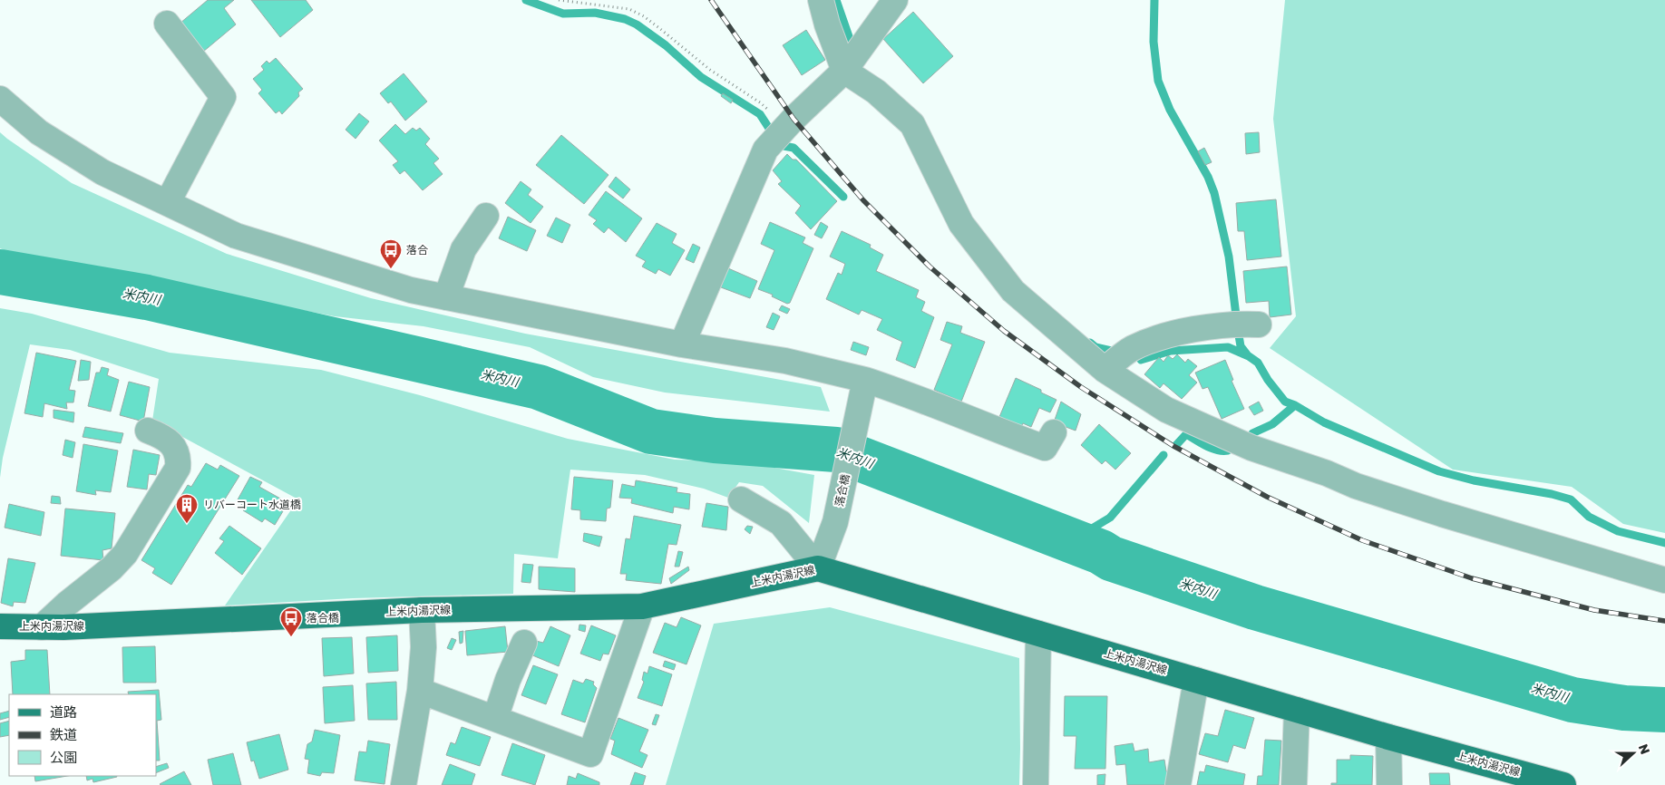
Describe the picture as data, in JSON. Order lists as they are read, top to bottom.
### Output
{
  "streets": {
    "main road": ["上米内湯沢線"],
    "street": ["落合橋"]
  },
  "crossings": [
    ["落合橋", "上米内湯沢線"]
  ],
  "water": ["米内川"],
  "places": {
    "bus stop": ["落合", "落合橋"],
    "building": ["リバーコート水道橋"]
  },
  "legend": ["道路", "鉄道", "公園"],
  "north": "right"
}
